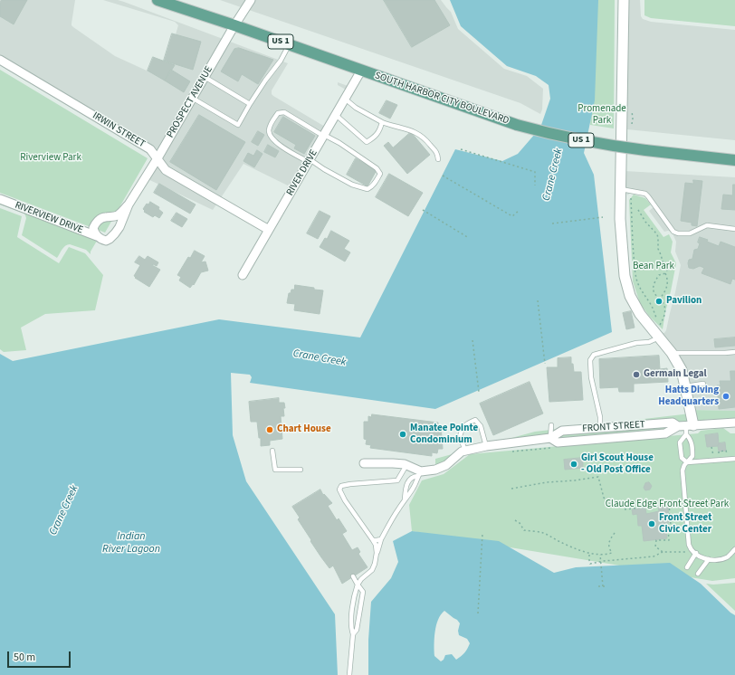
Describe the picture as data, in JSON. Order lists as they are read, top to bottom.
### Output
{
  "streets": {
    "main road": ["US 1", "SOUTH HARBOR CITY BOULEVARD"],
    "street": [
      "PROSPECT AVENUE",
      "IRWIN STREET",
      "RIVER DRIVE",
      "RIVERVIEW DRIVE",
      "FRONT STREET"
    ]
  },
  "crossings": [
    ["SOUTH HARBOR CITY BOULEVARD", "PROSPECT AVENUE"],
    ["SOUTH HARBOR CITY BOULEVARD", "RIVER DRIVE"],
    ["PROSPECT AVENUE", "IRWIN STREET"],
    ["PROSPECT AVENUE", "RIVERVIEW DRIVE"],
    ["IRWIN STREET", "RIVER DRIVE"]
  ],
  "water": ["Crane Creek", "Indian River Lagoon"],
  "parks": [
    "Promenade Park",
    "Riverview Park",
    "Bean Park",
    "Claude Edge Front Street Park"
  ],
  "places": [
    "Pavilion",
    "Germain Legal",
    "Hatts Diving Headquarters",
    "Chart House",
    "Manatee Pointe Condominium",
    "Girl Scout House - Old Post Office",
    "Front Street Civic Center"
  ],
  "scale_bar": "50 m"
}
